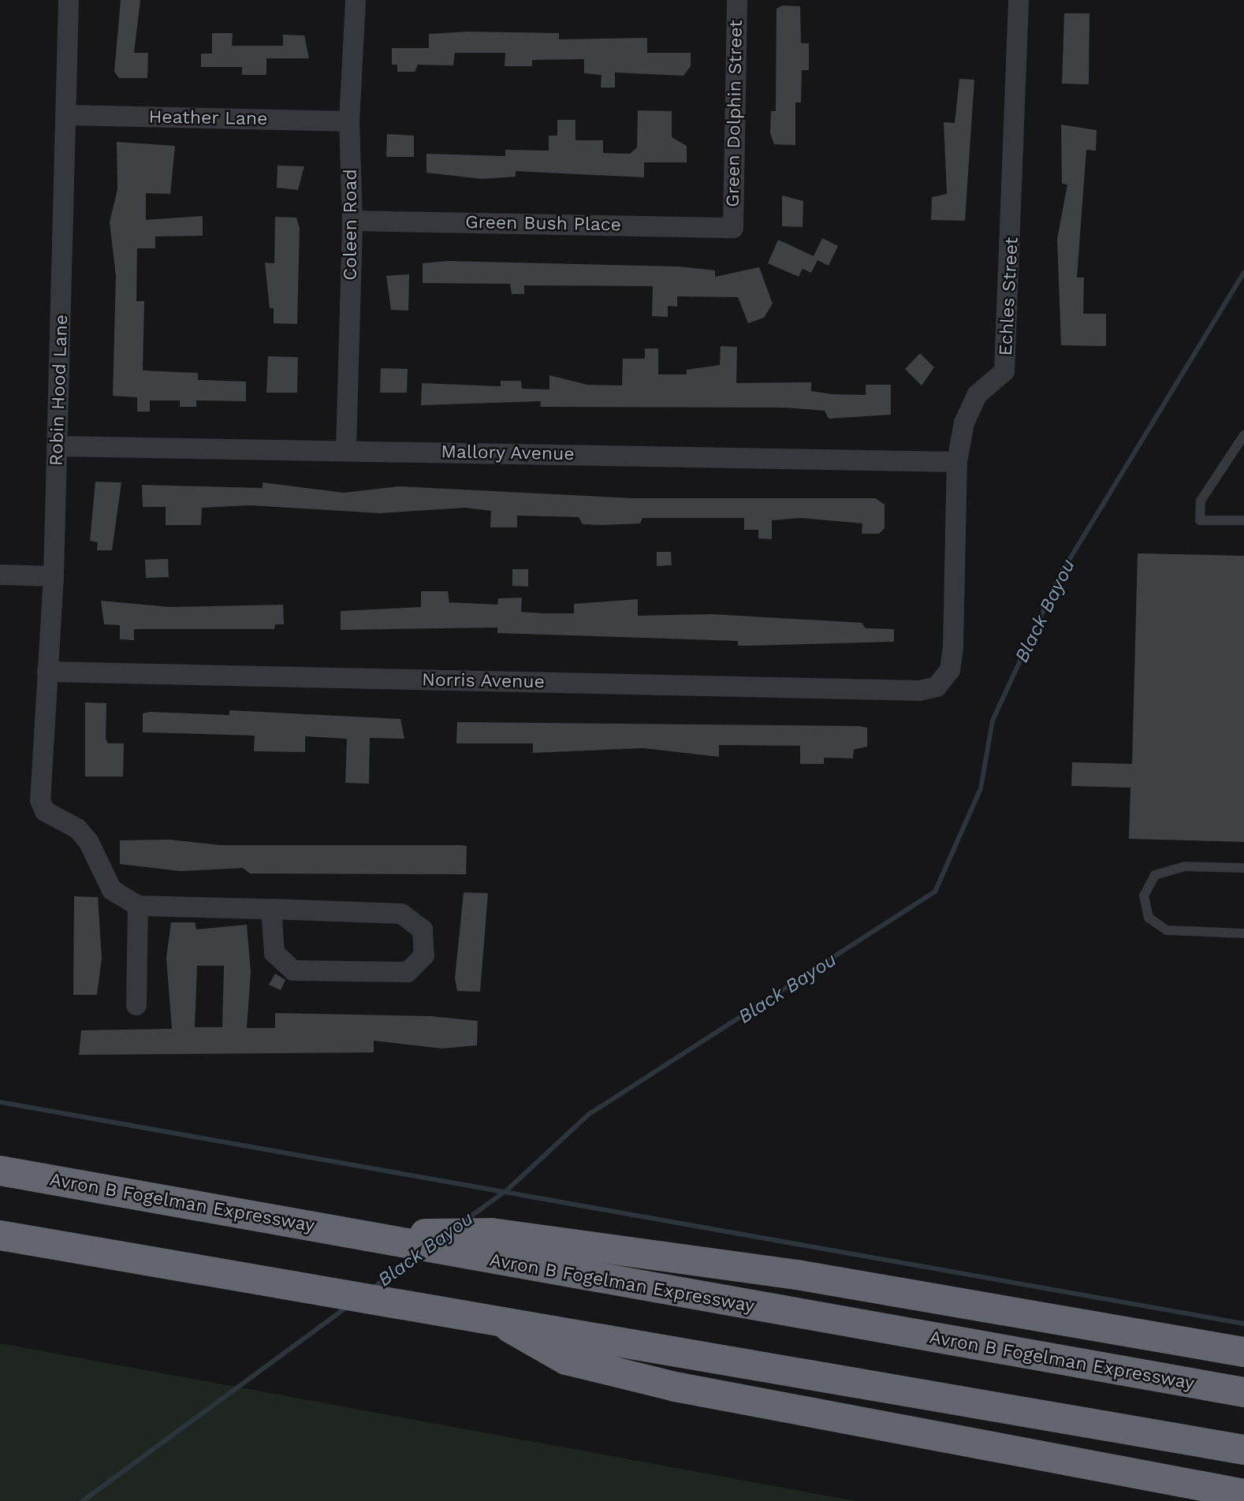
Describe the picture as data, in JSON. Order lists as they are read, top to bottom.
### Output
{
  "streets": {
    "highway": ["Avron B Fogelman Expressway"],
    "street": [
      "Green Dolphin Street",
      "Heather Lane",
      "Green Bush Place",
      "Coleen Road",
      "Echles Street",
      "Robin Hood Lane",
      "Mallory Avenue",
      "Norris Avenue"
    ]
  },
  "crossings": [
    ["Green Dolphin Street", "Green Bush Place"],
    ["Heather Lane", "Coleen Road"],
    ["Heather Lane", "Robin Hood Lane"],
    ["Green Bush Place", "Coleen Road"],
    ["Coleen Road", "Mallory Avenue"],
    ["Echles Street", "Mallory Avenue"],
    ["Echles Street", "Norris Avenue"],
    ["Robin Hood Lane", "Mallory Avenue"],
    ["Robin Hood Lane", "Norris Avenue"]
  ],
  "water": ["Black Bayou"]
}
